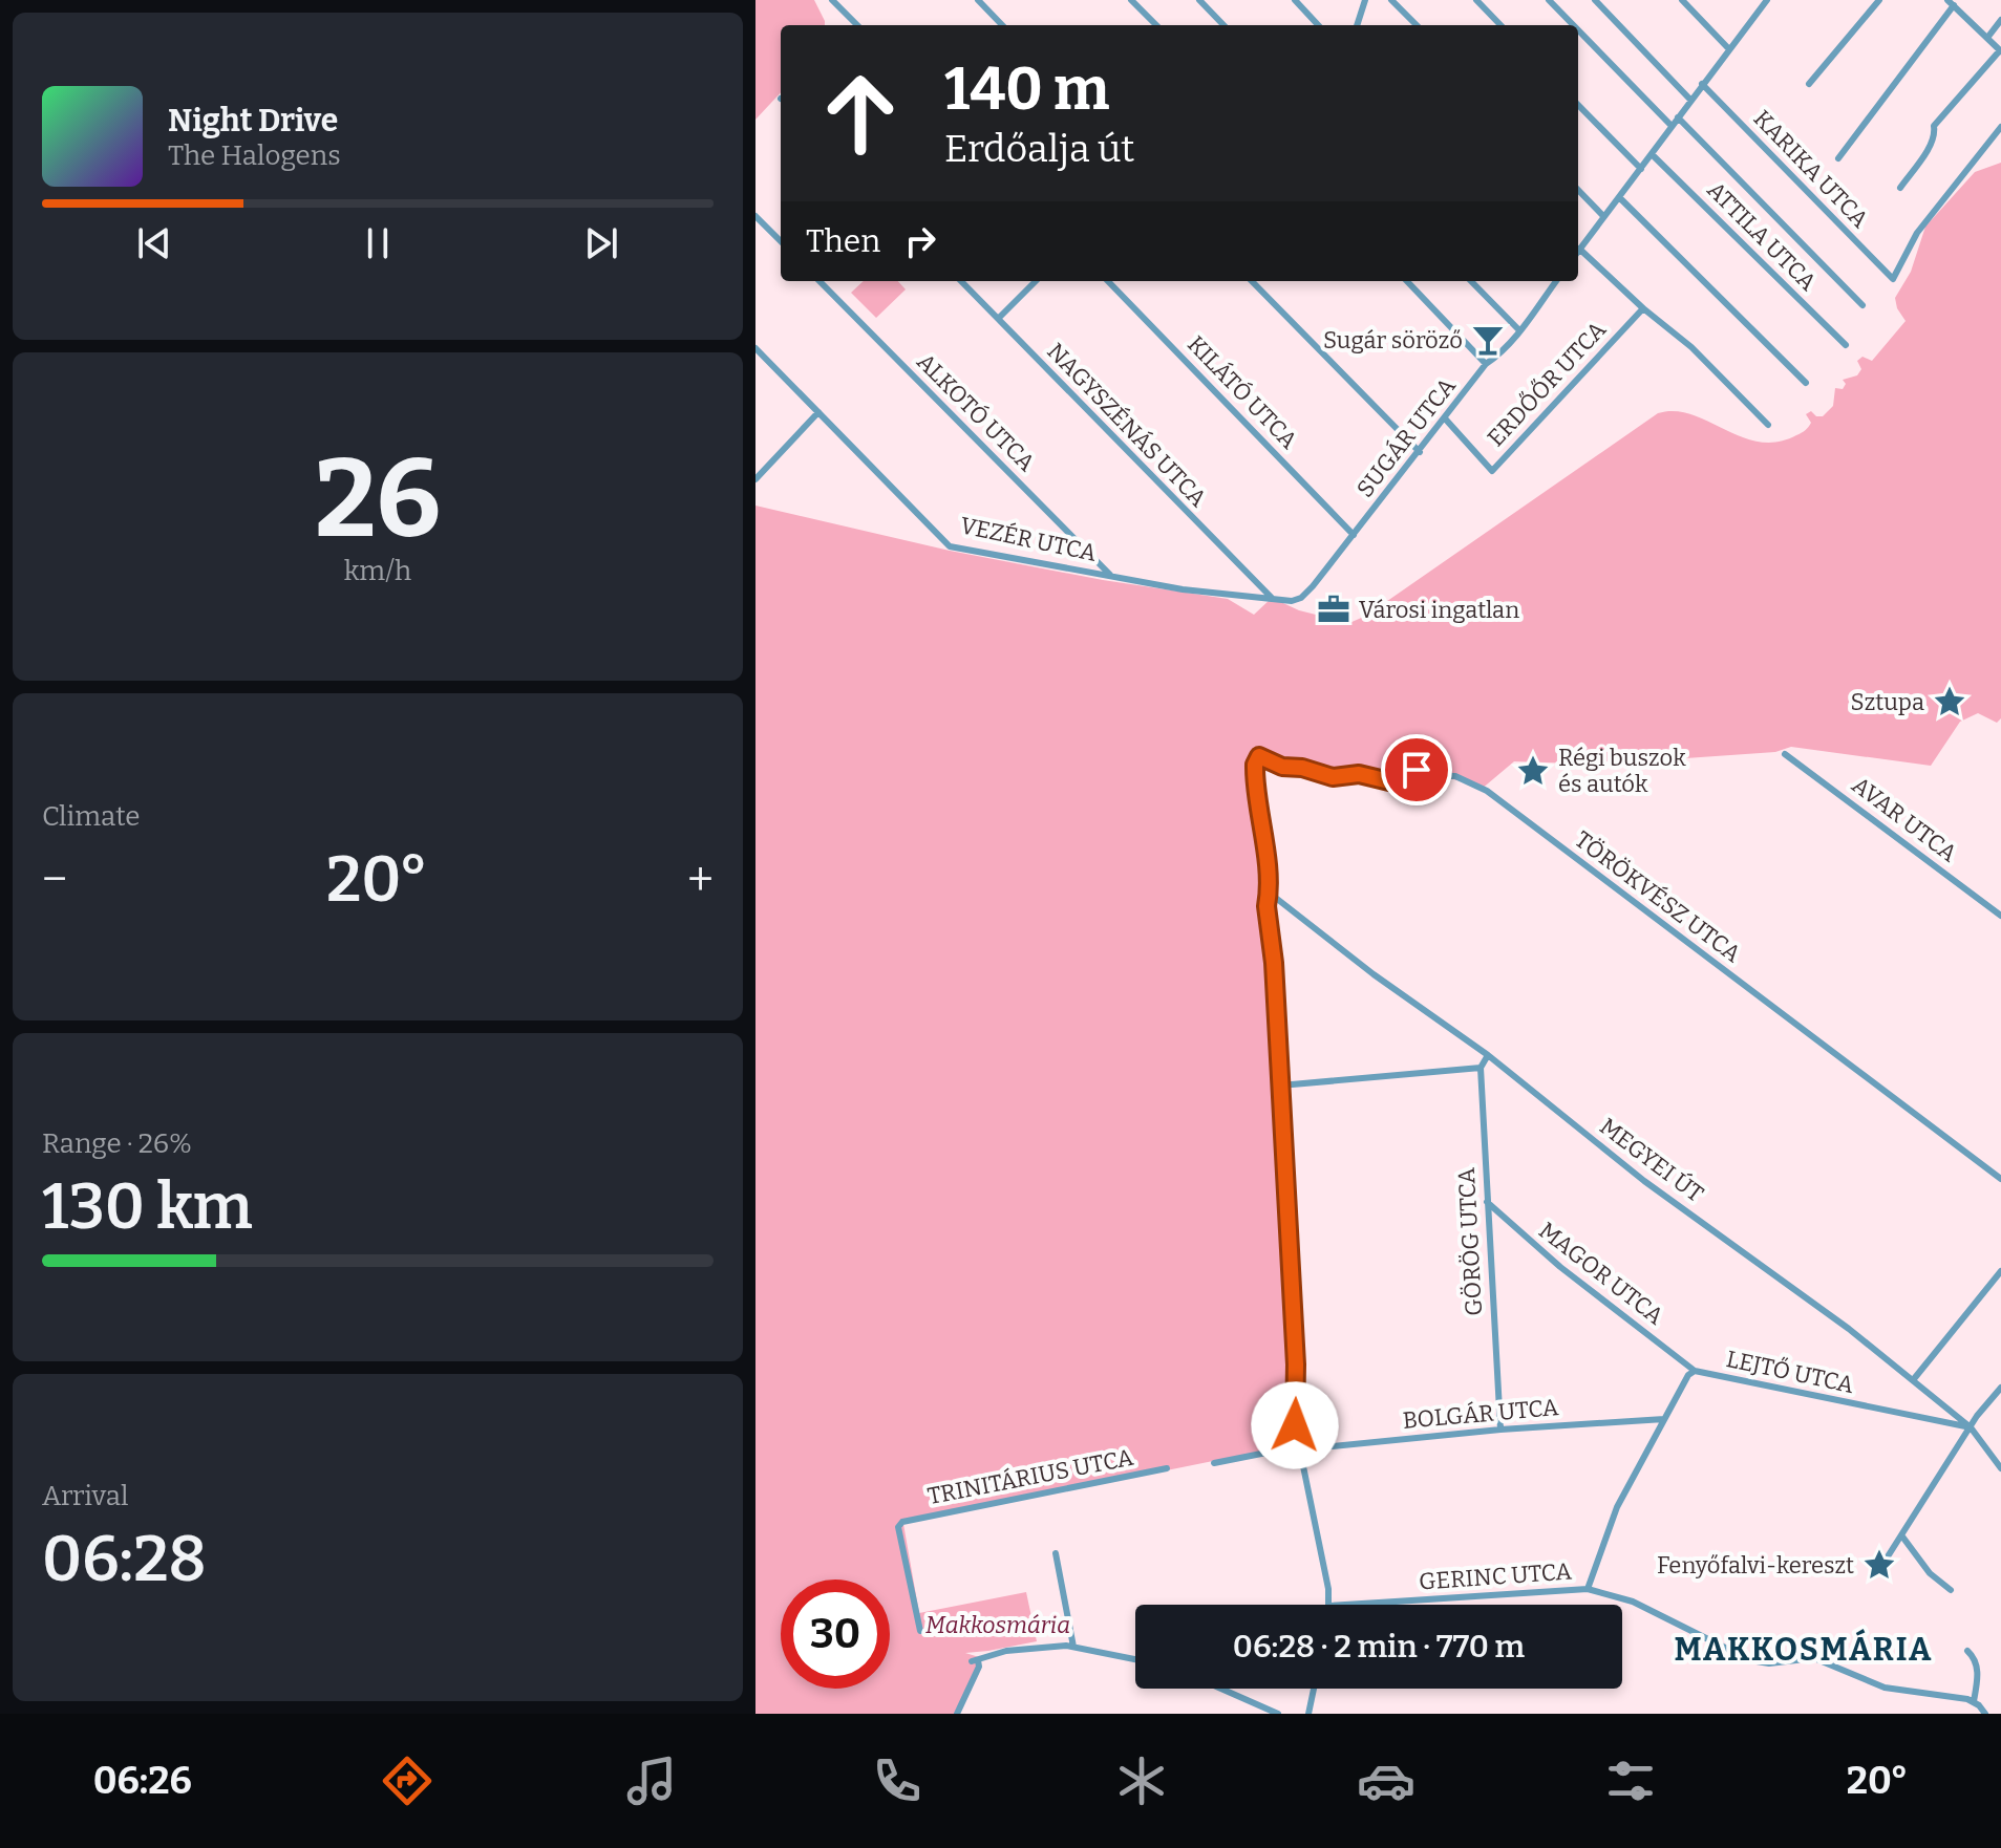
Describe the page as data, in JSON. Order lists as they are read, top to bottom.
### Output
{
  "streets": {
    "street": [
      "KARIKA UTCA",
      "ATTILA UTCA",
      "ERDŐŐR UTCA",
      "KILÁTÓ UTCA",
      "ALKOTÓ UTCA",
      "NAGYSZÉNÁS UTCA",
      "SUGÁR UTCA",
      "VEZÉR UTCA",
      "AVAR UTCA",
      "TÖRÖKVÉSZ UTCA",
      "MEGYEI ÚT",
      "GÖRÖG UTCA",
      "MAGOR UTCA",
      "LEJTŐ UTCA",
      "BOLGÁR UTCA",
      "TRINITÁRIUS UTCA",
      "GERINC UTCA"
    ]
  },
  "crossings": [
    ["ERDŐŐR UTCA", "SUGÁR UTCA"],
    ["KILÁTÓ UTCA", "SUGÁR UTCA"],
    ["ALKOTÓ UTCA", "VEZÉR UTCA"],
    ["NAGYSZÉNÁS UTCA", "SUGÁR UTCA"],
    ["NAGYSZÉNÁS UTCA", "VEZÉR UTCA"],
    ["SUGÁR UTCA", "VEZÉR UTCA"],
    ["TÖRÖKVÉSZ UTCA", "MEGYEI ÚT"],
    ["MEGYEI ÚT", "LEJTŐ UTCA"],
    ["GÖRÖG UTCA", "MAGOR UTCA"],
    ["GÖRÖG UTCA", "BOLGÁR UTCA"],
    ["MAGOR UTCA", "LEJTŐ UTCA"],
    ["LEJTŐ UTCA", "BOLGÁR UTCA"],
    ["LEJTŐ UTCA", "GERINC UTCA"]
  ],
  "districts": ["MAKKOSMÁRIA"],
  "parks": ["Makkosmária"],
  "places": {
    "bar": ["Sugár söröző"],
    "office": ["Városi ingatlan"],
    "place": ["Sztupa", "Régi buszok és autók", "Fenyőfalvi-kereszt"]
  },
  "page": {
    "turn": ["140 m", "Erdőalja út"],
    "song": ["Night Drive", "The Halogens"],
    "then": "Then",
    "tile": [
      ["26", "km/h"],
      "Climate",
      ["Range · 26%", "130 km"],
      ["Arrival", "06:28"]
    ],
    "heat": ["−", "20°", "+"],
    "limit": "30",
    "trip": "06:28 · 2 min · 770 m",
    "tabs": ["06:26", "20°"]
  }
}
